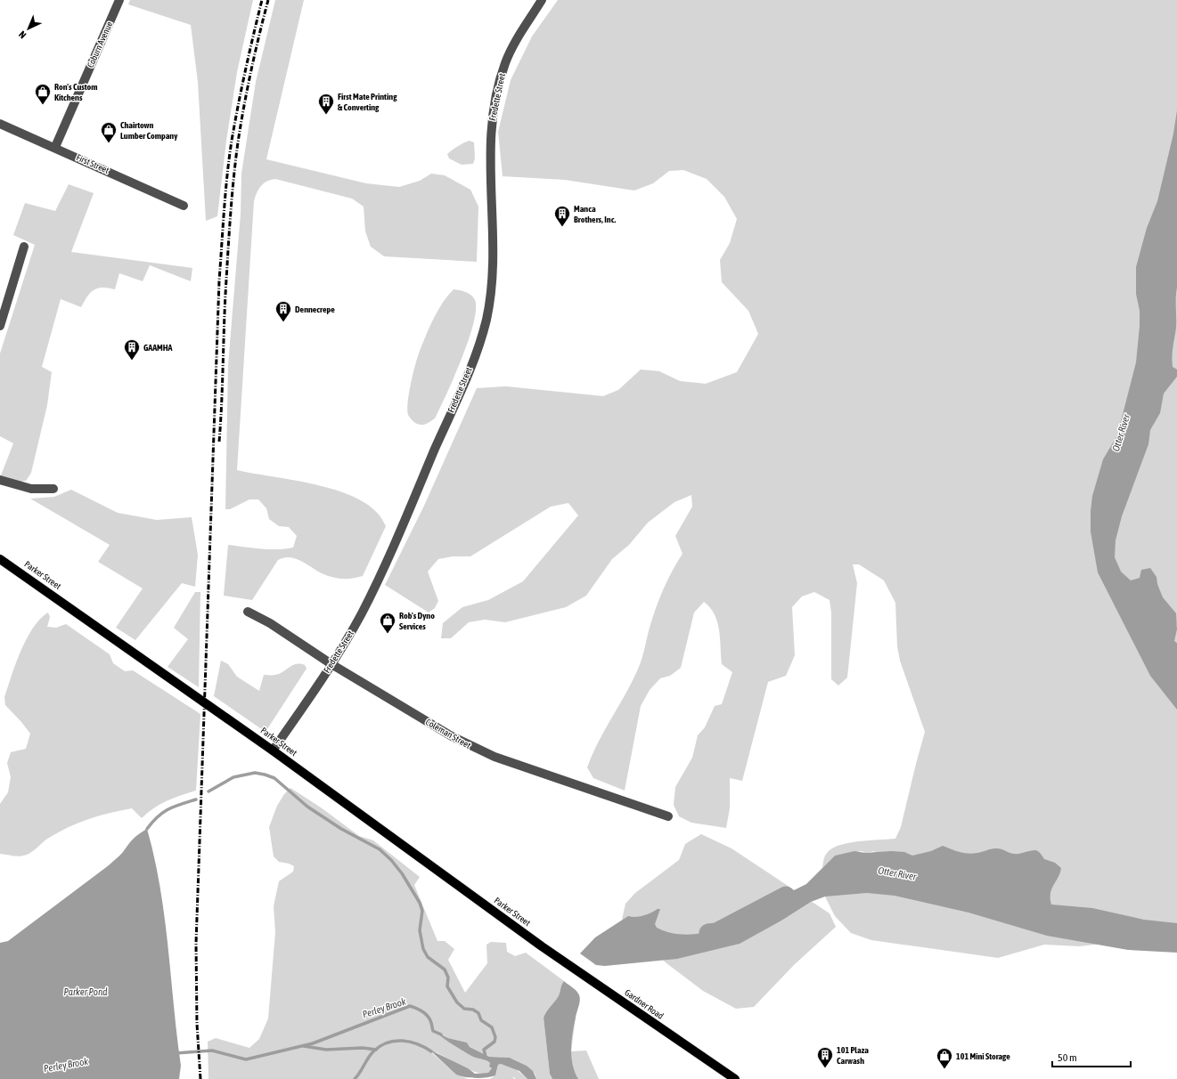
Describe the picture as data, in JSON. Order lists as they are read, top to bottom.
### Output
{
  "streets": {
    "main road": ["Parker Street", "Gardner Road"],
    "street": [
      "Coburn Avenue",
      "Fredette Street",
      "First Street",
      "Coleman Street"
    ]
  },
  "crossings": [
    ["Coburn Avenue", "First Street"],
    ["Fredette Street", "Parker Street"],
    ["Fredette Street", "Coleman Street"],
    ["Parker Street", "Gardner Road"]
  ],
  "water": ["Otter River", "Parker Pond", "Perley Brook"],
  "places": {
    "shop": [
      "Ron's Custom Kitchens",
      "Chairtown Lumber Company",
      "Rob's Dyno Services",
      "101 Mini Storage"
    ],
    "building": [
      "First Mate Printing & Converting",
      "Manca Brothers, Inc.",
      "Dennecrepe",
      "GAAMHA",
      "101 Plaza Carwash"
    ]
  },
  "scale_bar": "50 m",
  "north": "bottom left"
}
